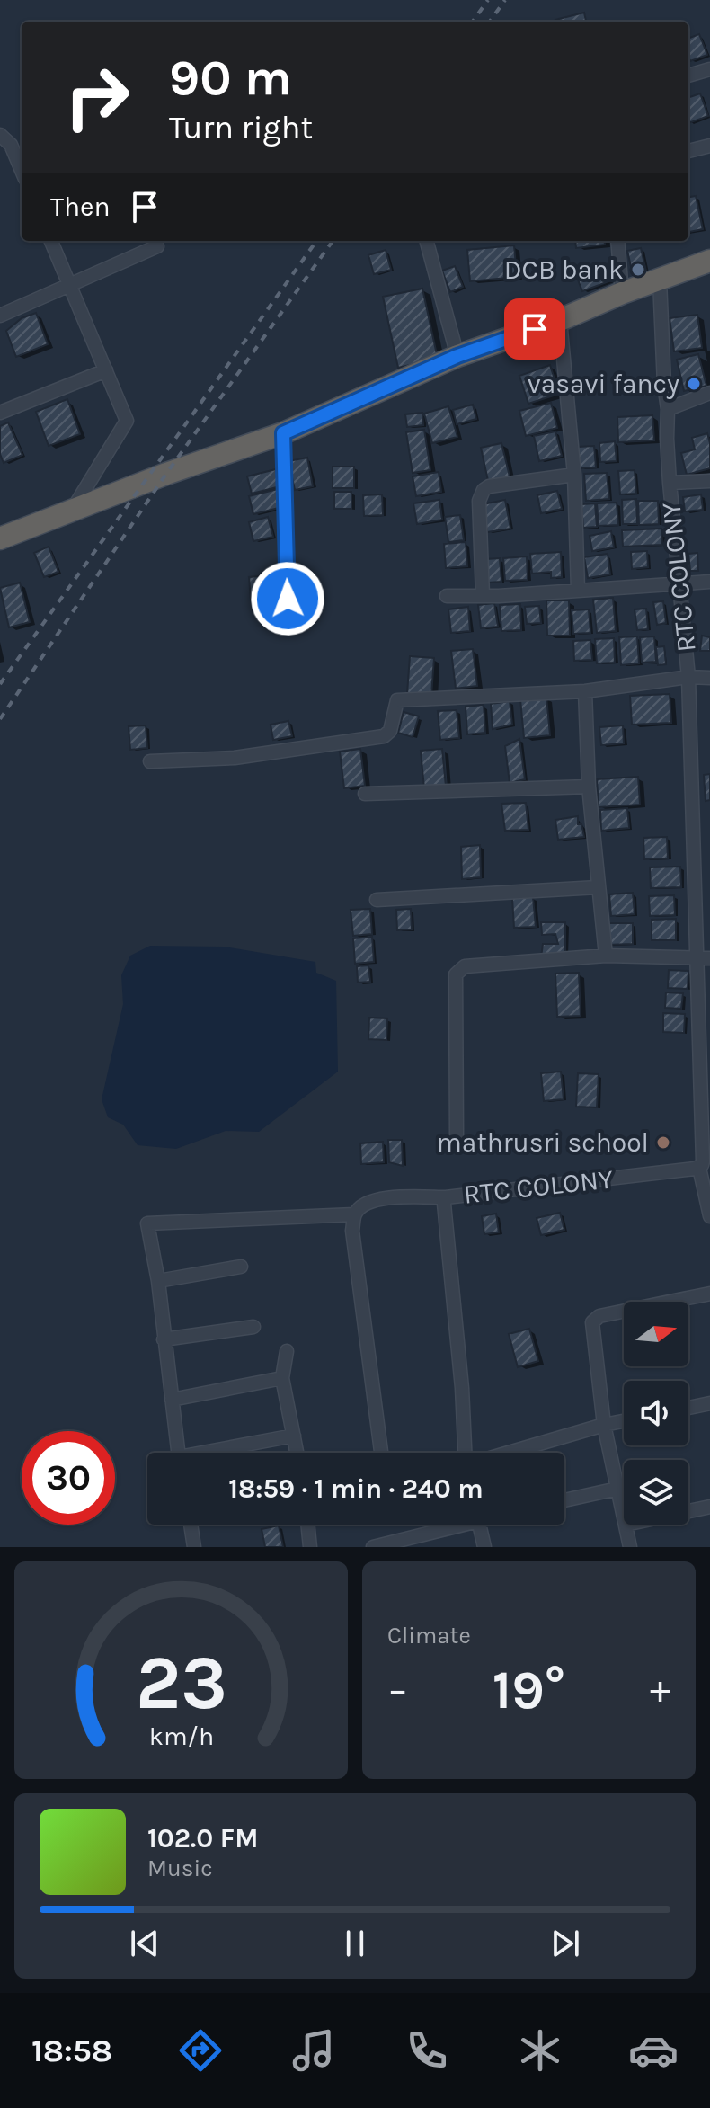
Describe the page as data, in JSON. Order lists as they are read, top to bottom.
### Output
{
  "streets": {
    "street": ["RTC COLONY"]
  },
  "places": ["DCB bank", "vasavi fancy", "mathrusri school"],
  "north": "right",
  "page": {
    "turn": ["90 m", "Turn right"],
    "then": "Then",
    "limit": "30",
    "trip": "18:59 · 1 min · 240 m",
    "tile": "Climate",
    "heat": ["−", "19°", "+"],
    "song": ["102.0 FM", "Music"],
    "tabs": "18:58",
    "gauge": ["23", "km/h"]
  }
}
